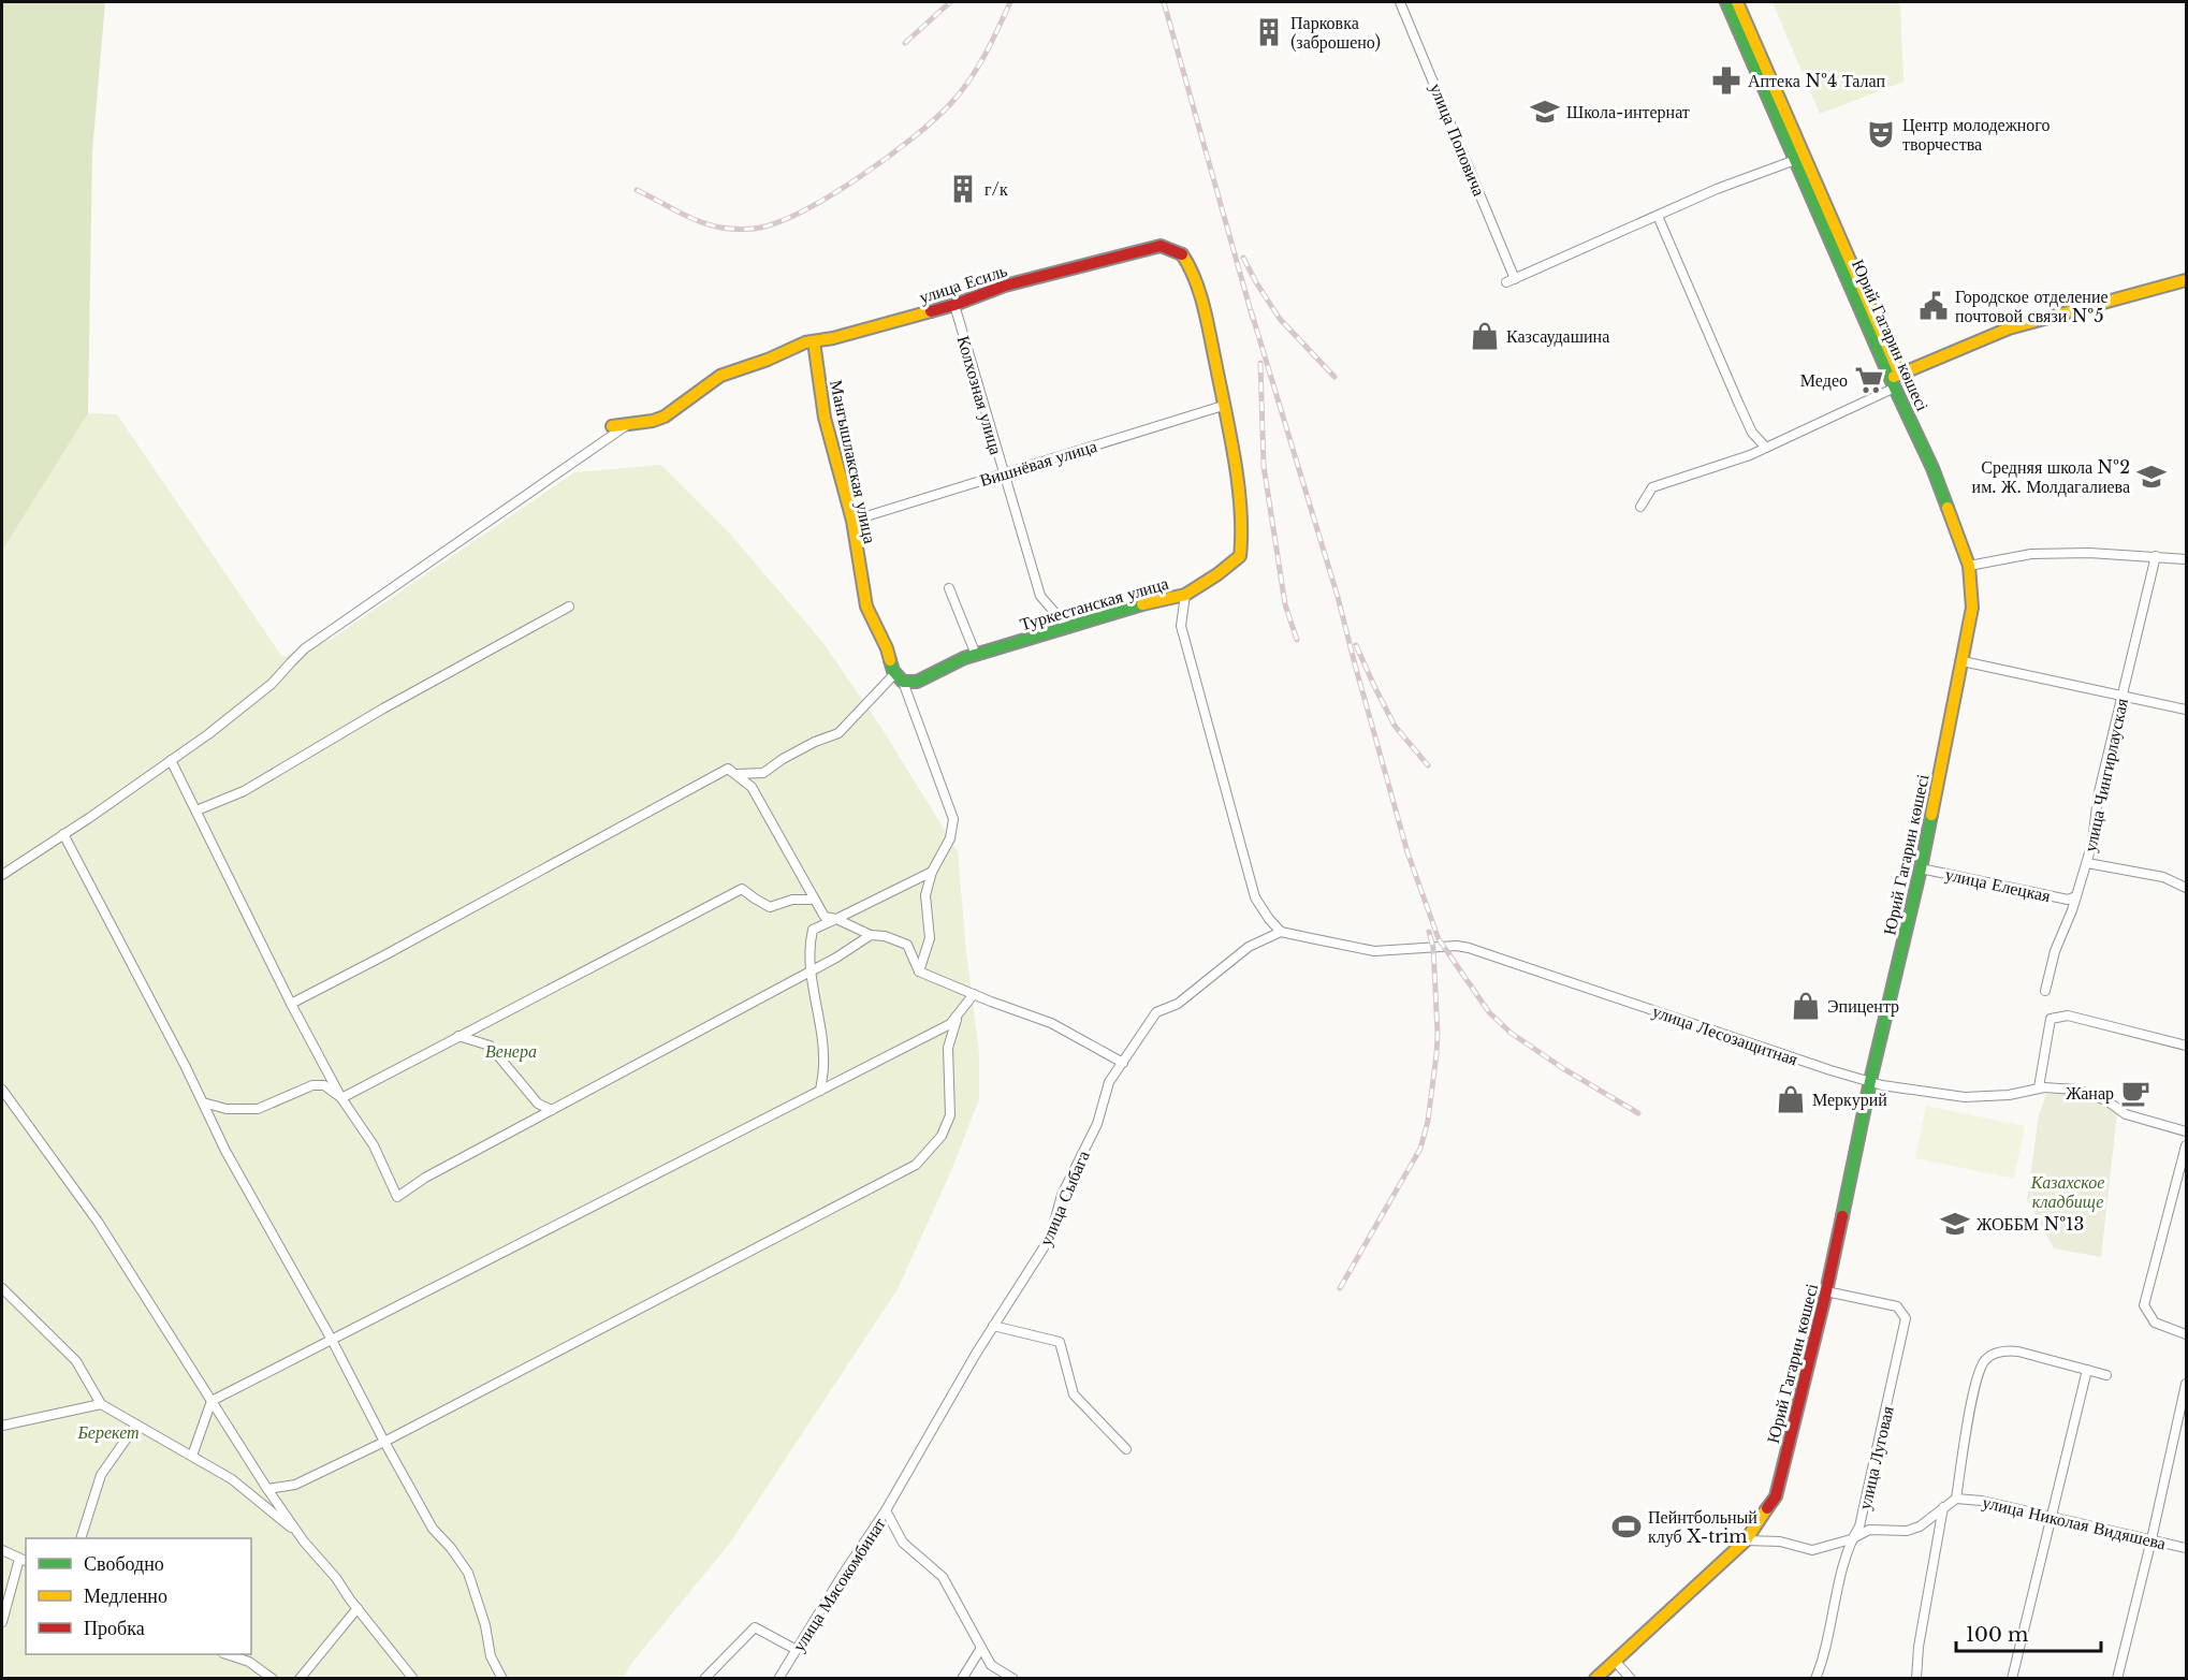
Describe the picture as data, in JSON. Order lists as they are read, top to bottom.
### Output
{
  "streets": {
    "street": [
      "улица Поповича",
      "улица Есиль",
      "Юрий Гагарин көшесі",
      "Колхозная улица",
      "Мангышлакская улица",
      "Вишнёвая улица",
      "Туркестанская улица",
      "улица Чингирлауская",
      "улица Елецкая",
      "улица Лесозащитная",
      "улица Сыбага",
      "улица Луговая",
      "улица Николая Видяшева",
      "улица Мясокомбинат"
    ]
  },
  "crossings": [
    ["улица Есиль", "Колхозная улица"],
    ["улица Есиль", "Мангышлакская улица"],
    ["улица Есиль", "Вишнёвая улица"],
    ["улица Есиль", "Туркестанская улица"],
    ["Юрий Гагарин көшесі", "улица Елецкая"],
    ["Юрий Гагарин көшесі", "улица Лесозащитная"],
    ["Юрий Гагарин көшесі", "улица Луговая"],
    ["Юрий Гагарин көшесі", "улица Николая Видяшева"],
    ["Колхозная улица", "Вишнёвая улица"],
    ["Колхозная улица", "Туркестанская улица"],
    ["Мангышлакская улица", "Вишнёвая улица"],
    ["Мангышлакская улица", "Туркестанская улица"],
    ["Вишнёвая улица", "Туркестанская улица"],
    ["улица Чингирлауская", "улица Елецкая"],
    ["улица Лесозащитная", "улица Сыбага"],
    ["улица Сыбага", "улица Мясокомбинат"],
    ["улица Луговая", "улица Николая Видяшева"]
  ],
  "parks": ["Венера", "Казахское кладбище", "Берекет"],
  "places": {
    "building": ["Парковка (заброшено)", "г/к"],
    "pharmacy": ["Аптека №4 Талап"],
    "school or university": ["Школа-интернат", "Средняя школа №2 им. Ж. Молдагалиева", "ЖОББМ №13"],
    "theatre": ["Центр молодежного творчества"],
    "public building": ["Городское отделение почтовой связи №5"],
    "shop": ["Казсаудашина", "Эпицентр", "Меркурий"],
    "supermarket": ["Медео"],
    "cafe": ["Жанар"],
    "sports": ["Пейнтбольный клуб X-trim"]
  },
  "legend": ["Свободно", "Медленно", "Пробка"],
  "scale_bar": "100 m"
}
